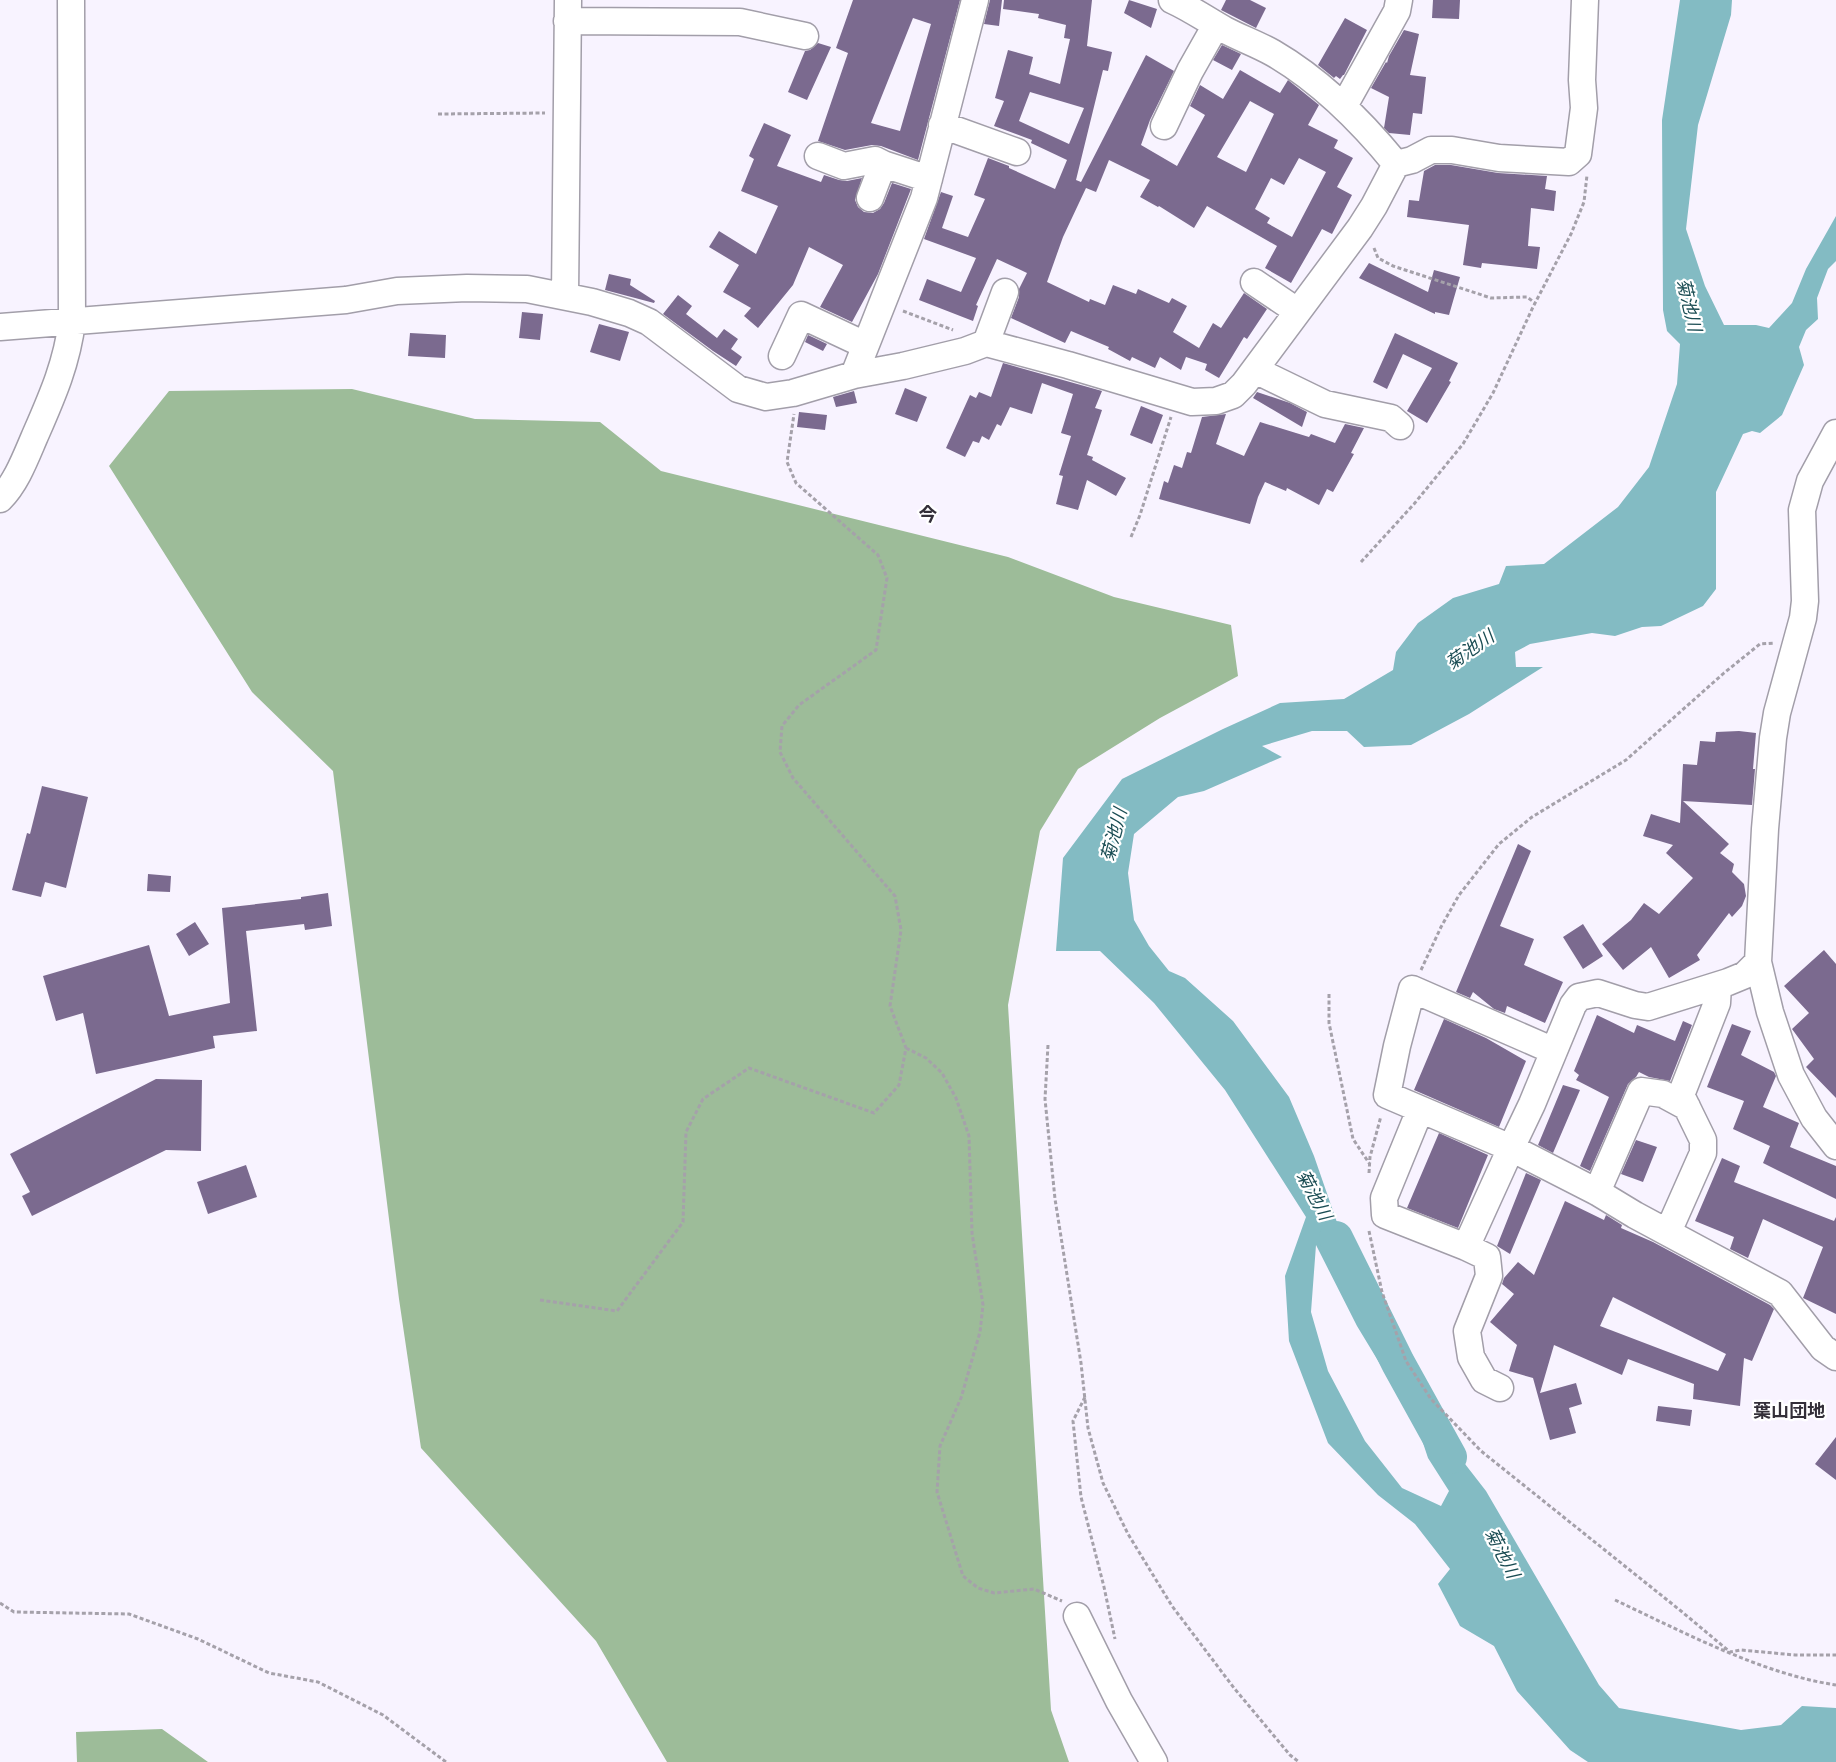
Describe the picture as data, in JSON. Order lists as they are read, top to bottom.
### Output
{
  "districts": ["今", "葉山団地"],
  "water": ["菊池川"]
}
